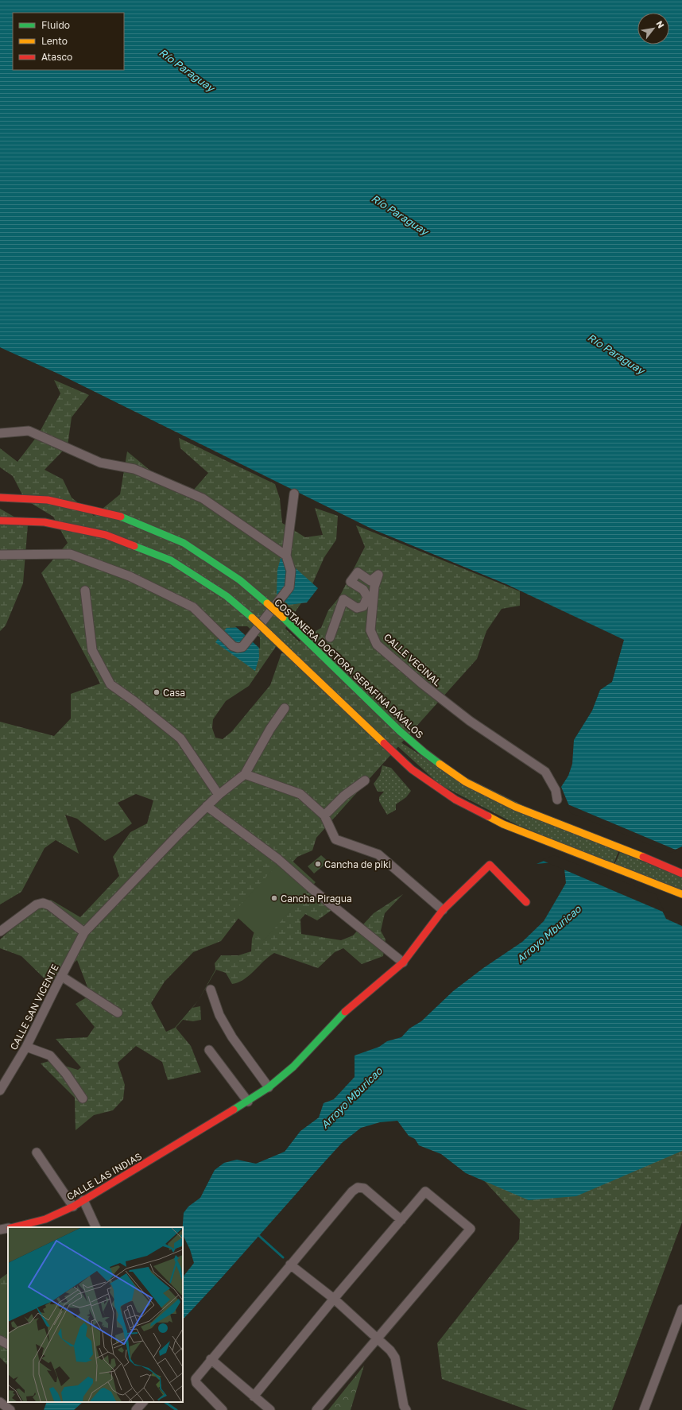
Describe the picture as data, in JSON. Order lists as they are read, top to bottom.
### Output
{
  "streets": {
    "main road": ["COSTANERA DOCTORA SERAFINA DÁVALOS", "CALLE LAS INDIAS"],
    "street": ["CALLE VECINAL", "CALLE SAN VICENTE"]
  },
  "water": ["Río Paraguay", "Arroyo Mburicao"],
  "places": ["Casa", "Cancha de piki", "Cancha Piragua"],
  "legend": ["Fluido", "Lento", "Atasco"],
  "north": "top right"
}
